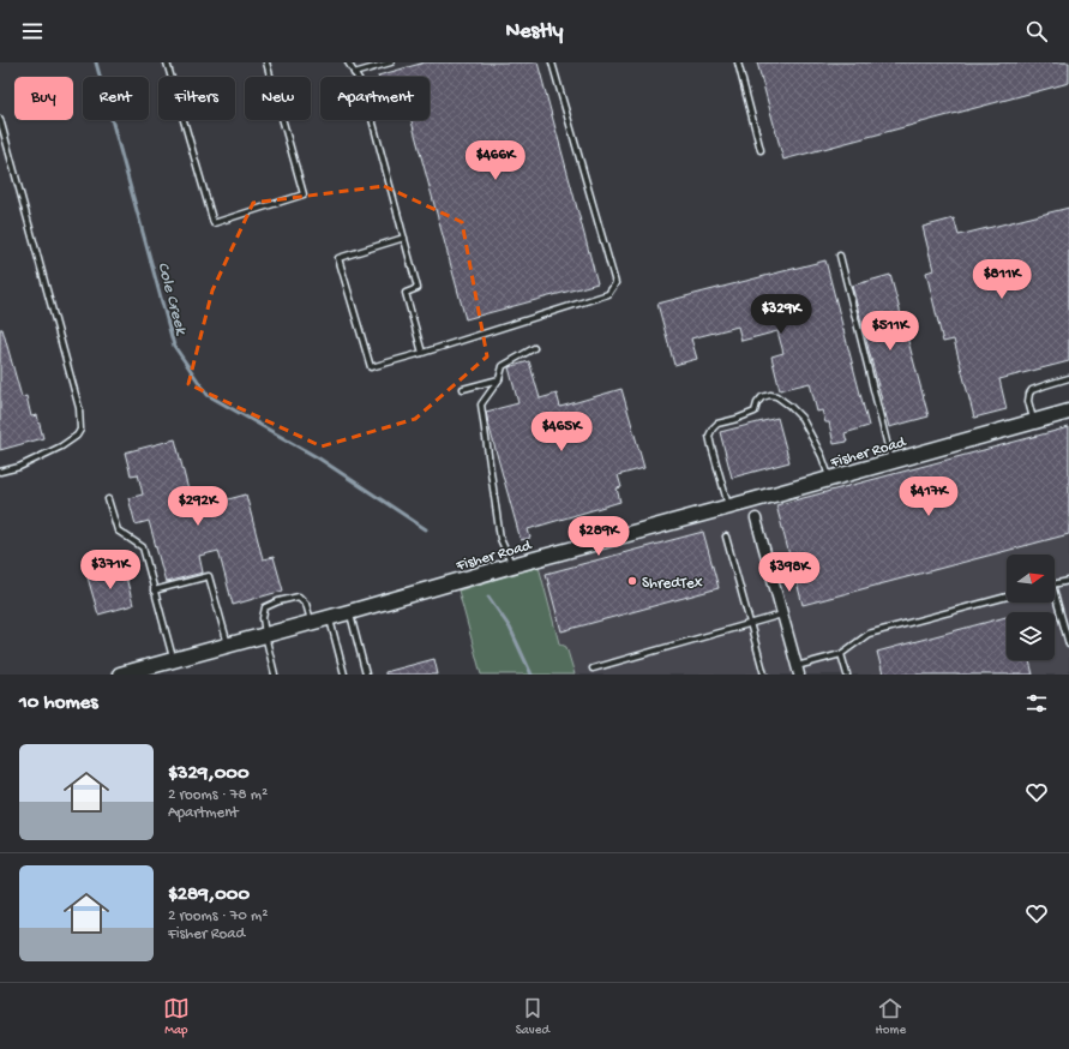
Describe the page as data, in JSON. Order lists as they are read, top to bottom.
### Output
{
  "streets": {
    "street": ["Fisher Road"]
  },
  "water": ["Cole Creek"],
  "places": ["ShredTex"],
  "north": "right",
  "page": {
    "header": "Nestly",
    "chip": [
      "Buy",
      "Rent",
      "Filters",
      "New",
      "Apartment"
    ],
    "price": [
      "$466K",
      "$811K",
      "$329K",
      "$511K",
      "$465K",
      "$417K",
      "$292K",
      "$289K",
      "$371K",
      "$398K"
    ],
    "heading": "10 homes",
    "list": [
      {
        "name": "$329,000",
        "note": "2 rooms · 78 m² · Apartment"
      },
      {
        "name": "$289,000",
        "note": "2 rooms · 70 m² · Fisher Road"
      }
    ],
    "tabs": ["Map", "Saved", "Home"]
  }
}
